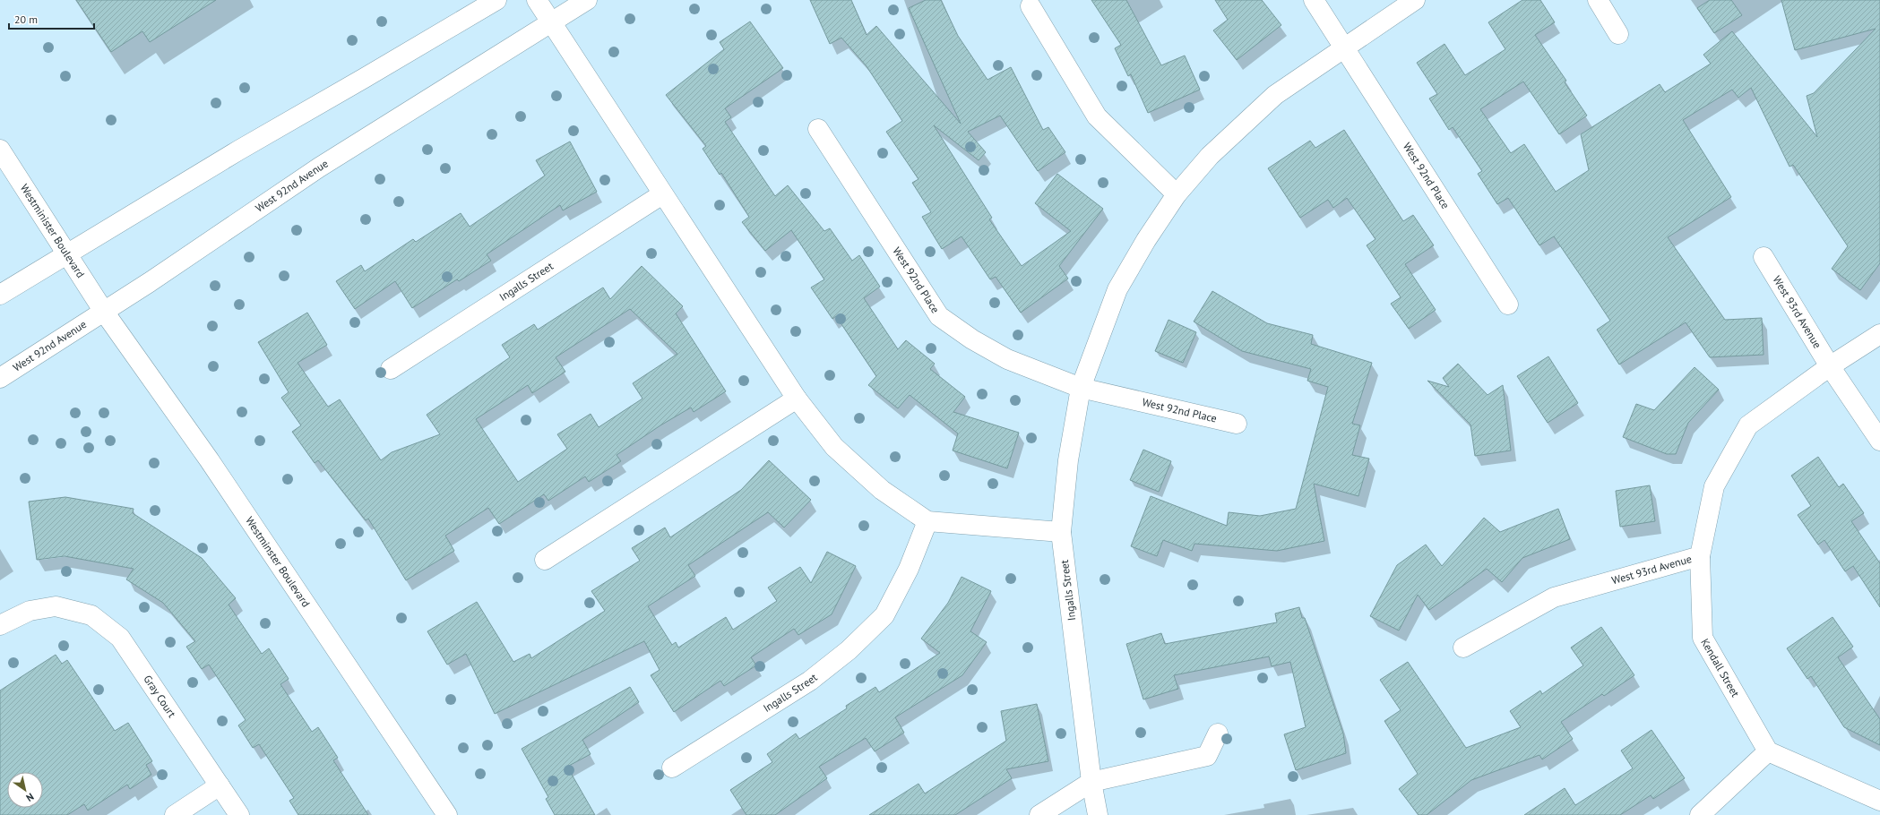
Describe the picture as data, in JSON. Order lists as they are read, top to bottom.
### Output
{
  "streets": {
    "street": [
      "West 92nd Place",
      "West 92nd Avenue",
      "Westminister Boulevard",
      "Ingalls Street",
      "West 93rd Avenue",
      "Westminster Boulevard",
      "Kendall Street",
      "Gray Court"
    ]
  },
  "crossings": [
    ["West 92nd Avenue", "Westminister Boulevard"],
    ["West 92nd Avenue", "Westminster Boulevard"],
    ["Westminister Boulevard", "Westminster Boulevard"],
    ["West 93rd Avenue", "Kendall Street"]
  ],
  "scale_bar": "20 m",
  "north": "bottom right"
}
